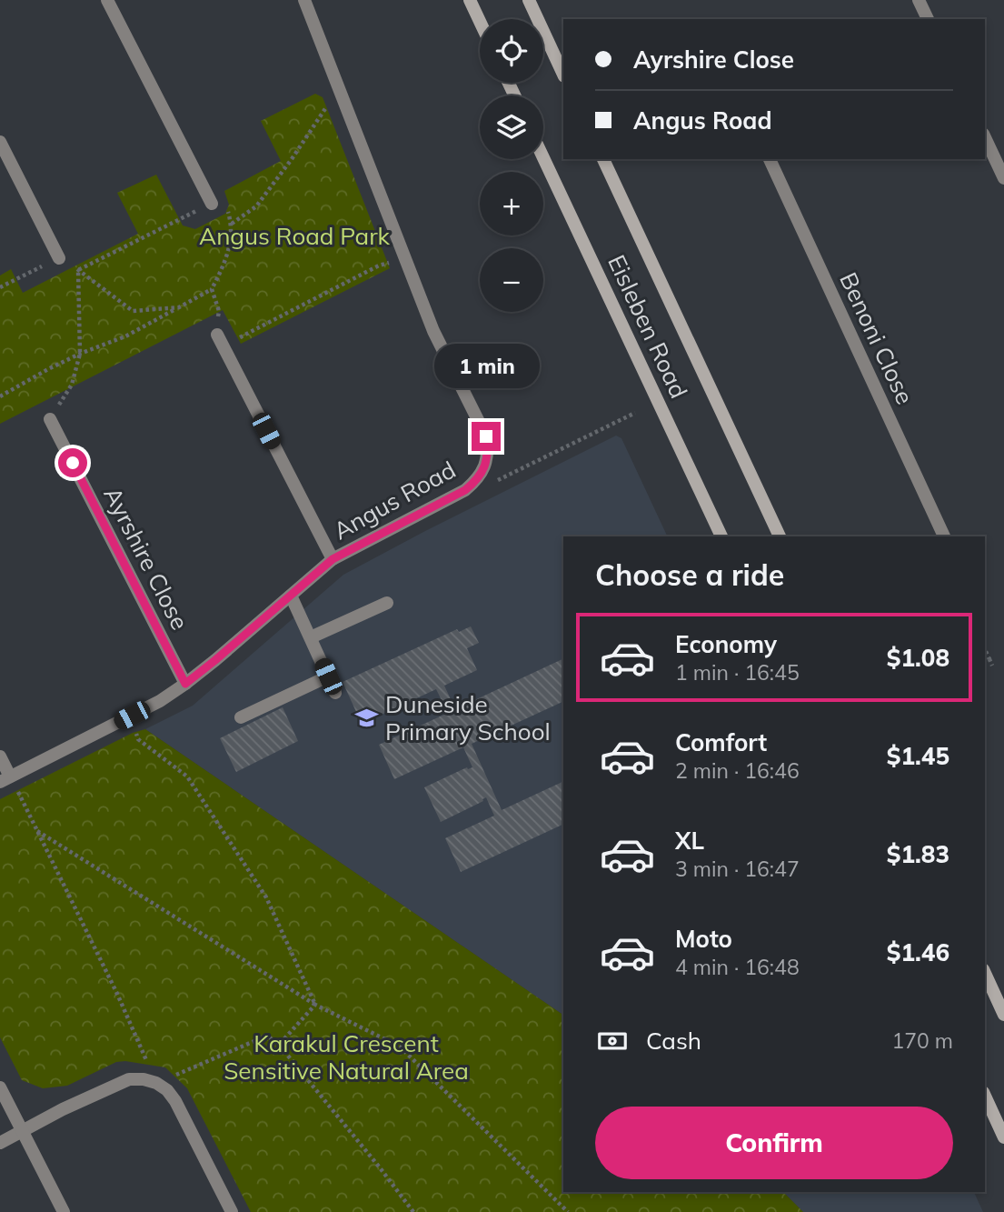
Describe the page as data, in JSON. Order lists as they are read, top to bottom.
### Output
{
  "streets": {
    "main road": ["Eisleben Road"],
    "street": ["Benoni Close", "Angus Road", "Ayrshire Close"]
  },
  "crossings": [
    ["Angus Road", "Ayrshire Close"]
  ],
  "parks": ["Angus Road Park", "Karakul Crescent Sensitive Natural Area"],
  "places": {
    "school or university": ["Duneside Primary School"]
  },
  "page": {
    "map_buttons": ["+", "−"],
    "banner": ["Ayrshire Close", "Angus Road"],
    "bubble": "1 min",
    "heading": "Choose a ride",
    "list": [
      {
        "name": "Economy",
        "note": "1 min · 16:45",
        "value": "$1.08"
      },
      {
        "name": "Comfort",
        "note": "2 min · 16:46",
        "value": "$1.45"
      },
      {
        "name": "XL",
        "note": "3 min · 16:47",
        "value": "$1.83"
      },
      {
        "name": "Moto",
        "note": "4 min · 16:48",
        "value": "$1.46"
      }
    ],
    "pay": ["Cash", "170 m"],
    "buttons": "Confirm"
  }
}
